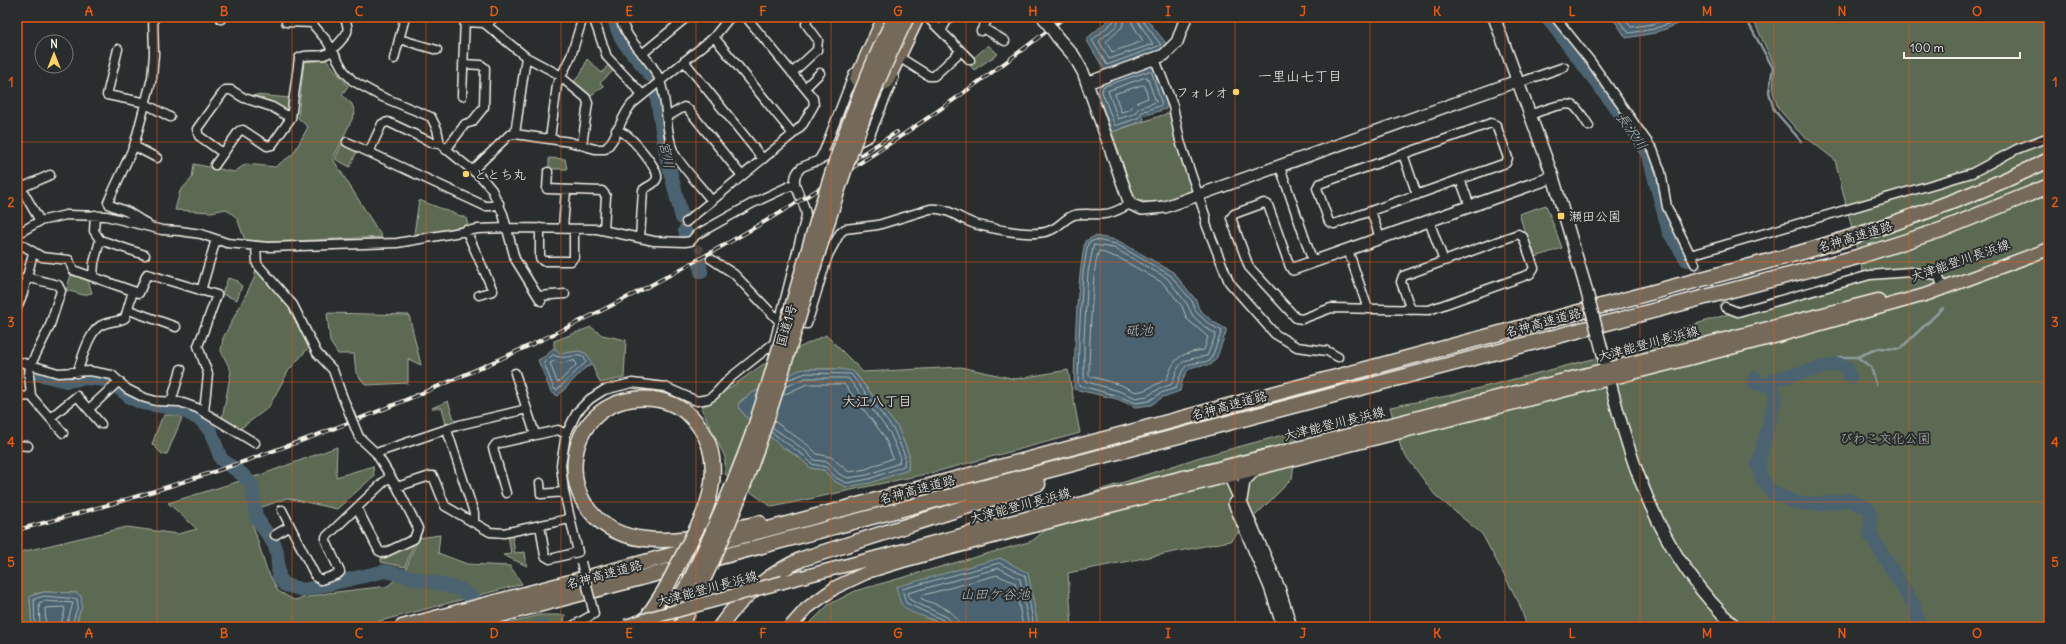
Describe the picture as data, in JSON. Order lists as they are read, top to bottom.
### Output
{
  "streets": {
    "highway": ["名神高速道路", "国道1号"],
    "main road": ["大津能登川長浜線"]
  },
  "districts": ["一里山七丁目", "大江八丁目"],
  "water": [
    "長沢川",
    "宮川",
    "砥池",
    "山田ケ谷池"
  ],
  "parks": ["びわこ文化公園"],
  "places": {
    "other": ["フォレオ", "ととち丸"],
    "transit": ["瀬田公園"]
  },
  "scale_bar": "100 m",
  "north": "top",
  "grid": {
    "columns": [
      "A",
      "B",
      "C",
      "D",
      "E",
      "F",
      "G",
      "H",
      "I",
      "J",
      "K",
      "L",
      "M",
      "N",
      "O"
    ],
    "rows": [
      "1",
      "2",
      "3",
      "4",
      "5"
    ]
  }
}
